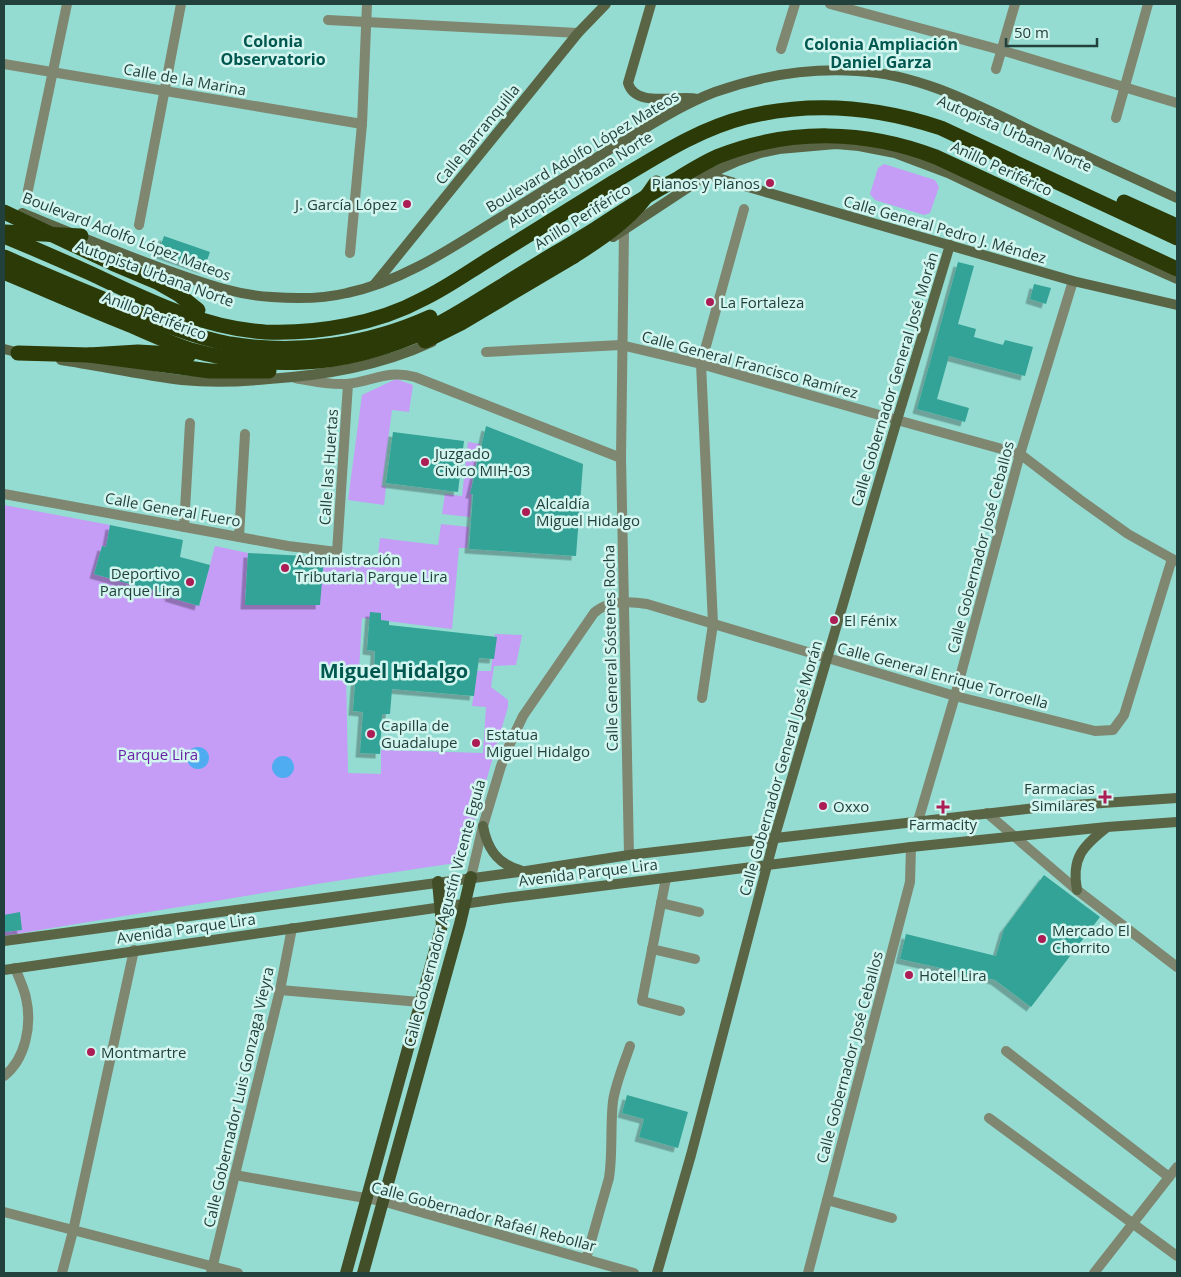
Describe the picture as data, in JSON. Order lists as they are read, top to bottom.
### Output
{
  "streets": {
    "highway": ["Autopista Urbana Norte", "Anillo Periférico"],
    "main road": [
      "Calle Barranquilla",
      "Boulevard Adolfo López Mateos",
      "Calle General Pedro J. Méndez",
      "Calle Gobernador General José Morán",
      "Avenida Parque Lira",
      "Calle Gobernador Agustín Vicente Eguía"
    ],
    "street": [
      "Calle de la Marina",
      "Calle General Francisco Ramírez",
      "Calle las Huertas",
      "Calle General Fuero",
      "Calle Gobernador José Ceballos",
      "Calle General Sóstenes Rocha",
      "Calle General Enrique Torroella",
      "Calle Gobernador Luis Gonzaga Vieyra",
      "Calle Gobernador Rafaél Rebollar"
    ]
  },
  "crossings": [
    ["Autopista Urbana Norte", "Anillo Periférico"],
    ["Calle Barranquilla", "Boulevard Adolfo López Mateos"],
    ["Calle General Pedro J. Méndez", "Calle Gobernador General José Morán"],
    ["Calle General Pedro J. Méndez", "Calle Gobernador José Ceballos"],
    ["Calle General Francisco Ramírez", "Calle Gobernador General José Morán"],
    ["Calle General Francisco Ramírez", "Calle Gobernador José Ceballos"],
    ["Calle General Francisco Ramírez", "Calle General Sóstenes Rocha"],
    ["Calle General Francisco Ramírez", "Calle General Enrique Torroella"],
    ["Calle Gobernador General José Morán", "Calle General Enrique Torroella"],
    ["Calle Gobernador General José Morán", "Avenida Parque Lira"],
    ["Calle las Huertas", "Calle General Fuero"],
    ["Calle Gobernador José Ceballos", "Calle General Enrique Torroella"],
    ["Calle Gobernador José Ceballos", "Avenida Parque Lira"],
    ["Calle General Sóstenes Rocha", "Calle General Enrique Torroella"],
    ["Calle General Sóstenes Rocha", "Avenida Parque Lira"],
    ["Calle General Sóstenes Rocha", "Calle Gobernador Agustín Vicente Eguía"],
    ["Calle General Enrique Torroella", "Calle Gobernador Agustín Vicente Eguía"],
    ["Avenida Parque Lira", "Calle Gobernador Agustín Vicente Eguía"],
    ["Avenida Parque Lira", "Calle Gobernador Luis Gonzaga Vieyra"],
    ["Calle Gobernador Agustín Vicente Eguía", "Calle Gobernador Rafaél Rebollar"],
    ["Calle Gobernador Luis Gonzaga Vieyra", "Calle Gobernador Rafaél Rebollar"]
  ],
  "districts": ["Colonia Observatorio", "Colonia Ampliación Daniel Garza", "Miguel Hidalgo"],
  "parks": ["Parque Lira"],
  "places": {
    "other": [
      "Pianos y Pianos",
      "J. García López",
      "La Fortaleza",
      "Juzgado Civico MIH-03",
      "Alcaldía Miguel Hidalgo",
      "Administración Tributaria Parque Lira",
      "Deportivo Parque Lira",
      "El Fénix",
      "Capilla de Guadalupe",
      "Estatua Miguel Hidalgo",
      "Oxxo",
      "Mercado El Chorrito",
      "Hotel Lira",
      "Montmartre"
    ],
    "health": ["Farmacias Similares", "Farmacity"]
  },
  "scale_bar": "50 m"
}
